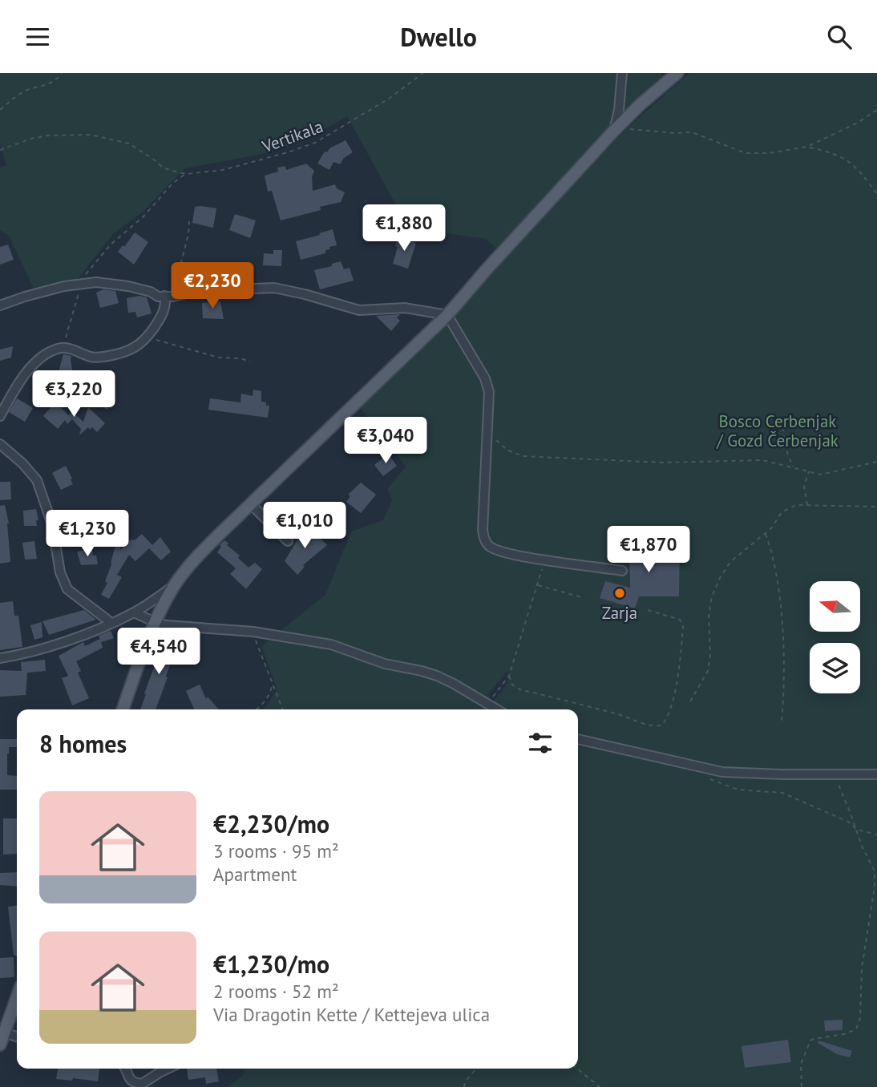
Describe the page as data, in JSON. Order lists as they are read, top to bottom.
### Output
{
  "streets": {
    "path": ["Vertikala"]
  },
  "parks": ["Bosco Cerbenjak / Gozd Čerbenjak"],
  "places": ["Zarja"],
  "north": "left",
  "page": {
    "header": "Dwello",
    "price": [
      "€1,880",
      "€2,230",
      "€3,220",
      "€3,040",
      "€1,010",
      "€1,230",
      "€1,870",
      "€4,540"
    ],
    "heading": "8 homes",
    "list": [
      {
        "name": "€2,230/mo",
        "note": "3 rooms · 95 m² · Apartment"
      },
      {
        "name": "€1,230/mo",
        "note": "2 rooms · 52 m² · Via Dragotin Kette / Kettejeva ulica"
      }
    ]
  }
}
